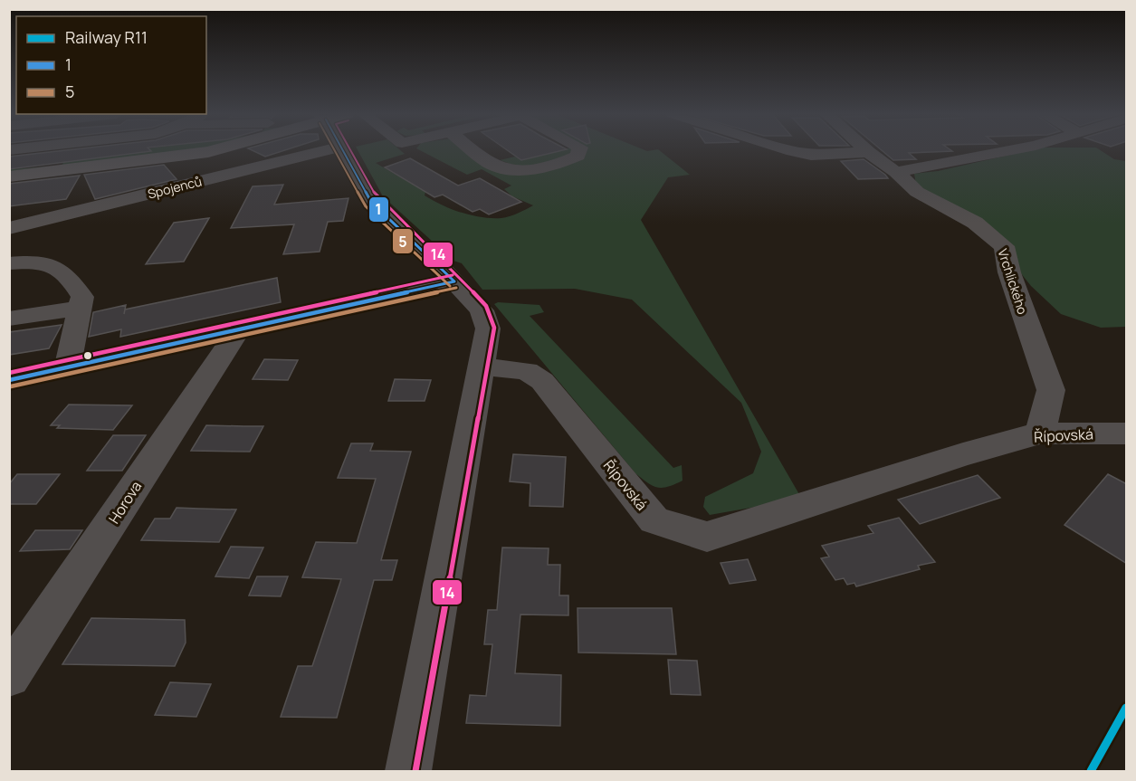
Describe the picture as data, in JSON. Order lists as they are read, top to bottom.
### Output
{
  "streets": {
    "street": [
      "Spojenců",
      "Vrchlického",
      "Řípovská",
      "Horova"
    ]
  },
  "crossings": [
    ["Vrchlického", "Řípovská"]
  ],
  "lines": [
    "transit line 1",
    "transit line 5",
    "transit line 14",
    "rail line R11"
  ],
  "legend": ["Railway R11", "1", "5"]
}
